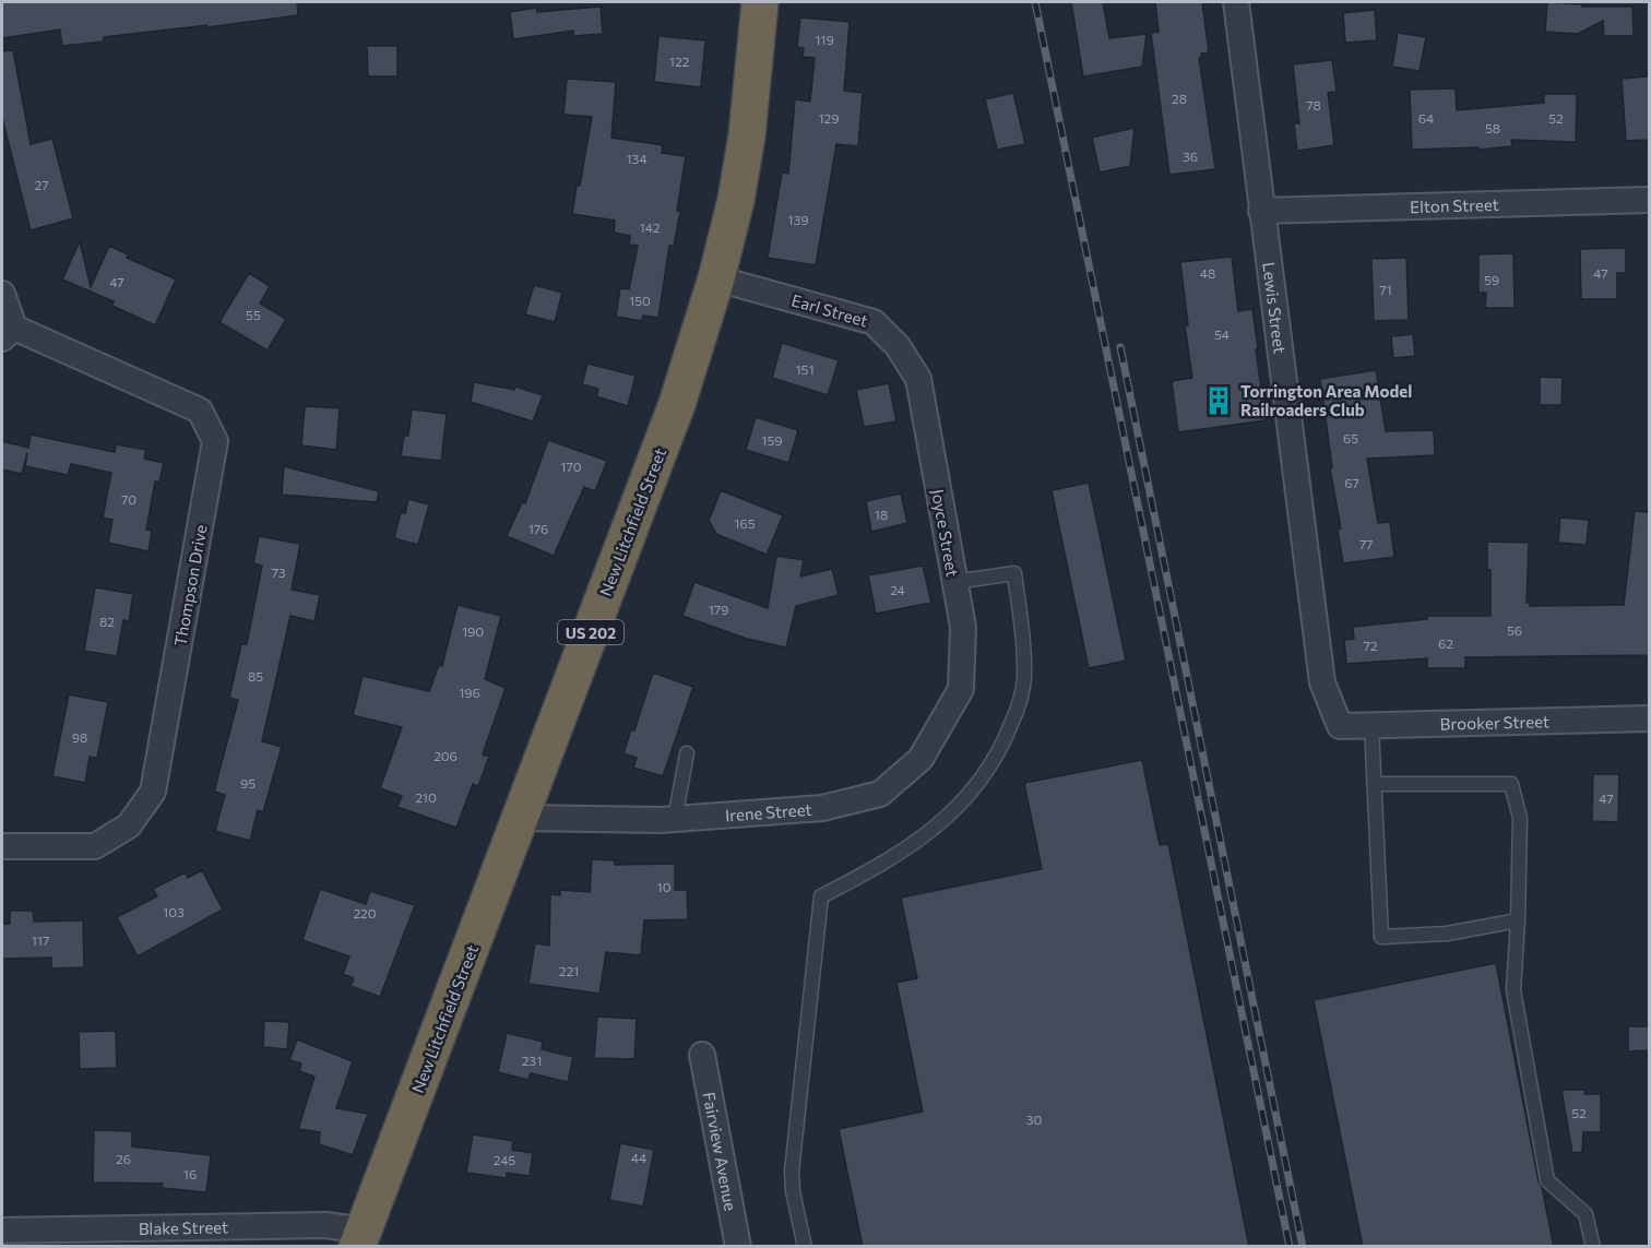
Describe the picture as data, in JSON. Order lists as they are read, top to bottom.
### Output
{
  "streets": {
    "highway": ["New Litchfield Street", "US 202"],
    "street": [
      "Elton Street",
      "Lewis Street",
      "Earl Street",
      "Joyce Street",
      "Thompson Drive",
      "Brooker Street",
      "Irene Street",
      "Fairview Avenue",
      "Blake Street"
    ]
  },
  "crossings": [
    ["Elton Street", "Lewis Street"],
    ["Lewis Street", "Brooker Street"],
    ["Earl Street", "New Litchfield Street"],
    ["Earl Street", "Joyce Street"],
    ["New Litchfield Street", "Irene Street"],
    ["New Litchfield Street", "Blake Street"],
    ["Joyce Street", "Irene Street"]
  ],
  "places": {
    "building": ["Torrington Area Model Railroaders Club"]
  },
  "house_numbers": [
    "119",
    "122",
    "28",
    "78",
    "129",
    "64",
    "52",
    "58",
    "36",
    "134",
    "27",
    "139",
    "142",
    "48",
    "47",
    "59",
    "47",
    "71",
    "150",
    "55",
    "54",
    "151",
    "65",
    "159",
    "170",
    "67",
    "70",
    "18",
    "165",
    "176",
    "77",
    "73",
    "24",
    "179",
    "82",
    "56",
    "190",
    "62",
    "72",
    "85",
    "196",
    "98",
    "206",
    "95",
    "210",
    "47",
    "10",
    "103",
    "220",
    "117",
    "221",
    "231",
    "52",
    "30",
    "44",
    "26",
    "245",
    "16"
  ]
}
